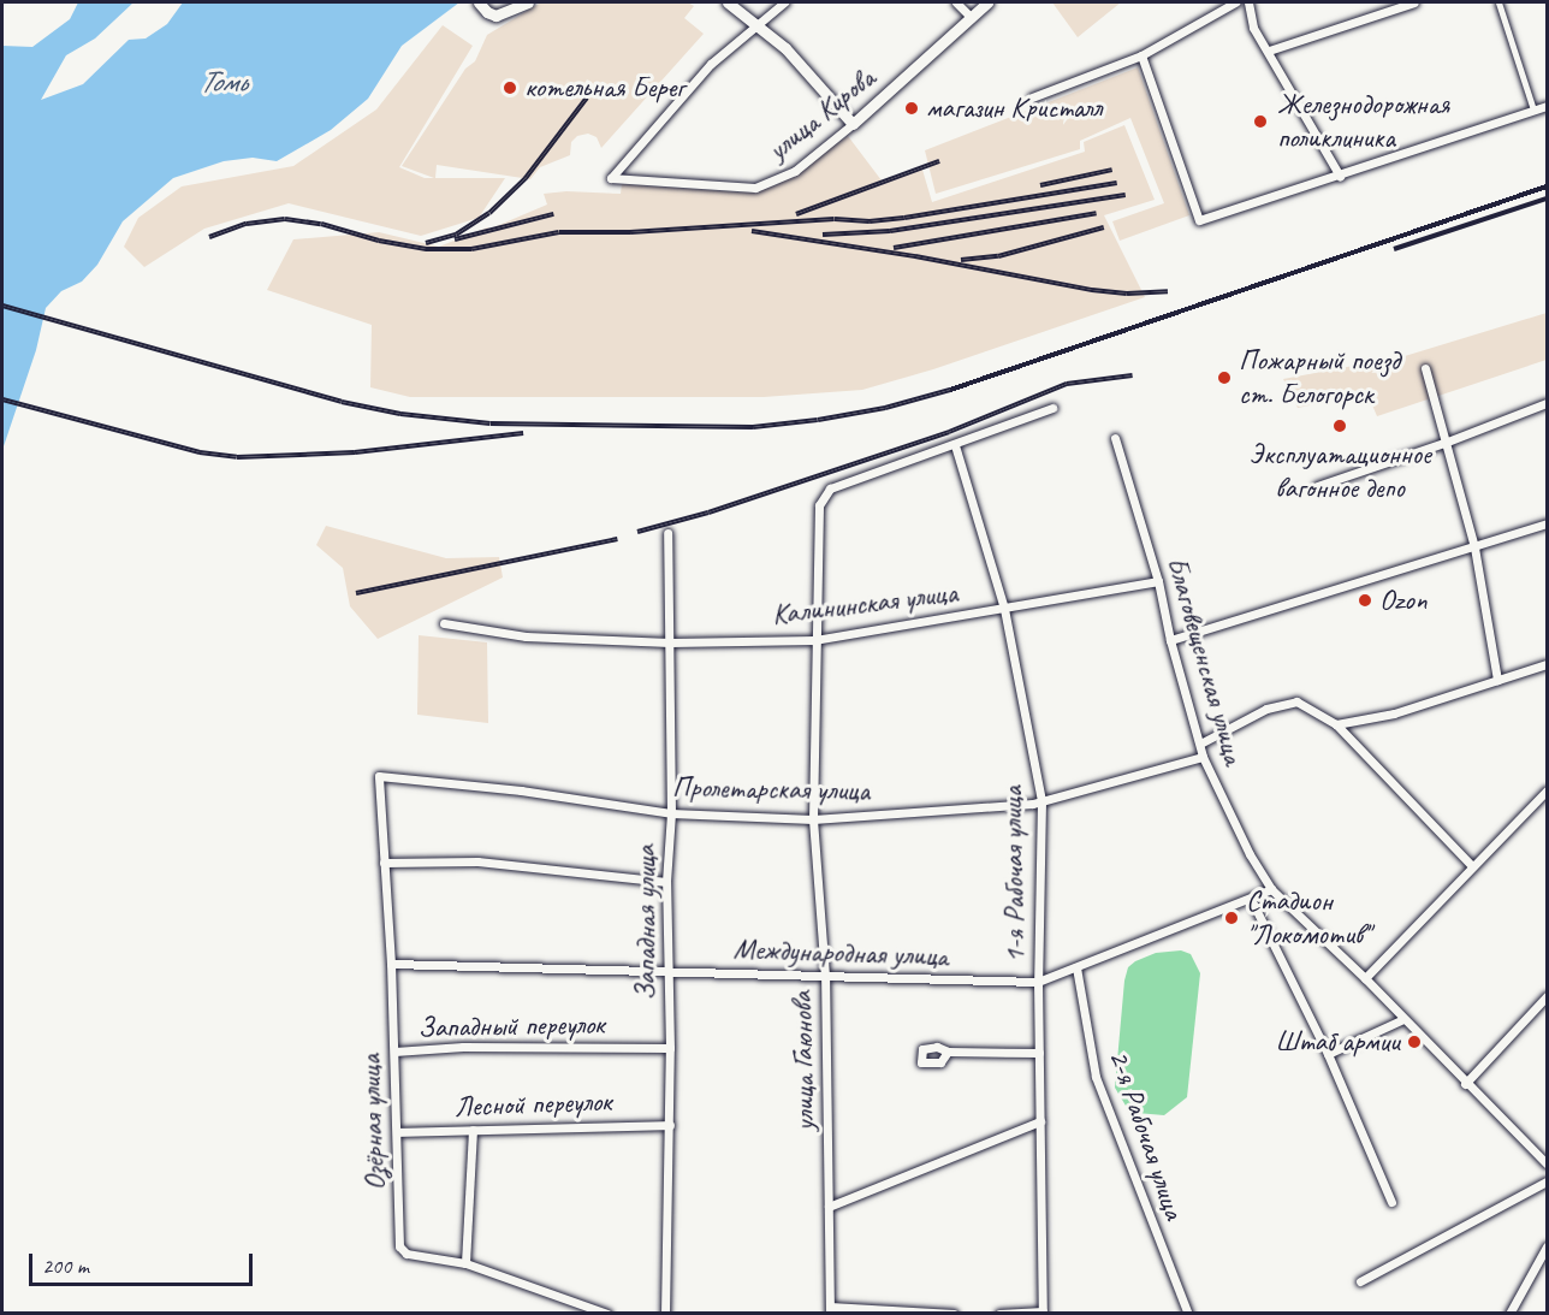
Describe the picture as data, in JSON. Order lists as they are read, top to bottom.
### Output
{
  "streets": {
    "main road": ["улица Кирова"],
    "street": [
      "Калининская улица",
      "Благовещенская улица",
      "Пролетарская улица",
      "1-я Рабочая улица",
      "Западная улица",
      "Международная улица",
      "Западный переулок",
      "улица Гаюнова",
      "Лесной переулок",
      "Озёрная улица",
      "2-я Рабочая улица"
    ]
  },
  "crossings": [
    ["Калининская улица", "Благовещенская улица"],
    ["Калининская улица", "1-я Рабочая улица"],
    ["Калининская улица", "Западная улица"],
    ["Калининская улица", "улица Гаюнова"],
    ["Благовещенская улица", "Пролетарская улица"],
    ["Благовещенская улица", "Международная улица"],
    ["Пролетарская улица", "1-я Рабочая улица"],
    ["Пролетарская улица", "Западная улица"],
    ["Пролетарская улица", "улица Гаюнова"],
    ["Пролетарская улица", "Озёрная улица"],
    ["1-я Рабочая улица", "Международная улица"],
    ["1-я Рабочая улица", "улица Гаюнова"],
    ["Западная улица", "Международная улица"],
    ["Западная улица", "Западный переулок"],
    ["Западная улица", "Лесной переулок"],
    ["Международная улица", "улица Гаюнова"],
    ["Международная улица", "Озёрная улица"],
    ["Международная улица", "2-я Рабочая улица"],
    ["Западный переулок", "Озёрная улица"],
    ["Лесной переулок", "Озёрная улица"]
  ],
  "water": ["Томь"],
  "places": [
    "котельная Берег",
    "магазин Кристалл",
    "Железнодорожная поликлиника",
    "Пожарный поезд ст. Белогорск",
    "Эксплуатационное вагонное депо",
    "Ozon",
    "Стадион \"Локомотив\"",
    "Штаб армии"
  ],
  "scale_bar": "200 m"
}
